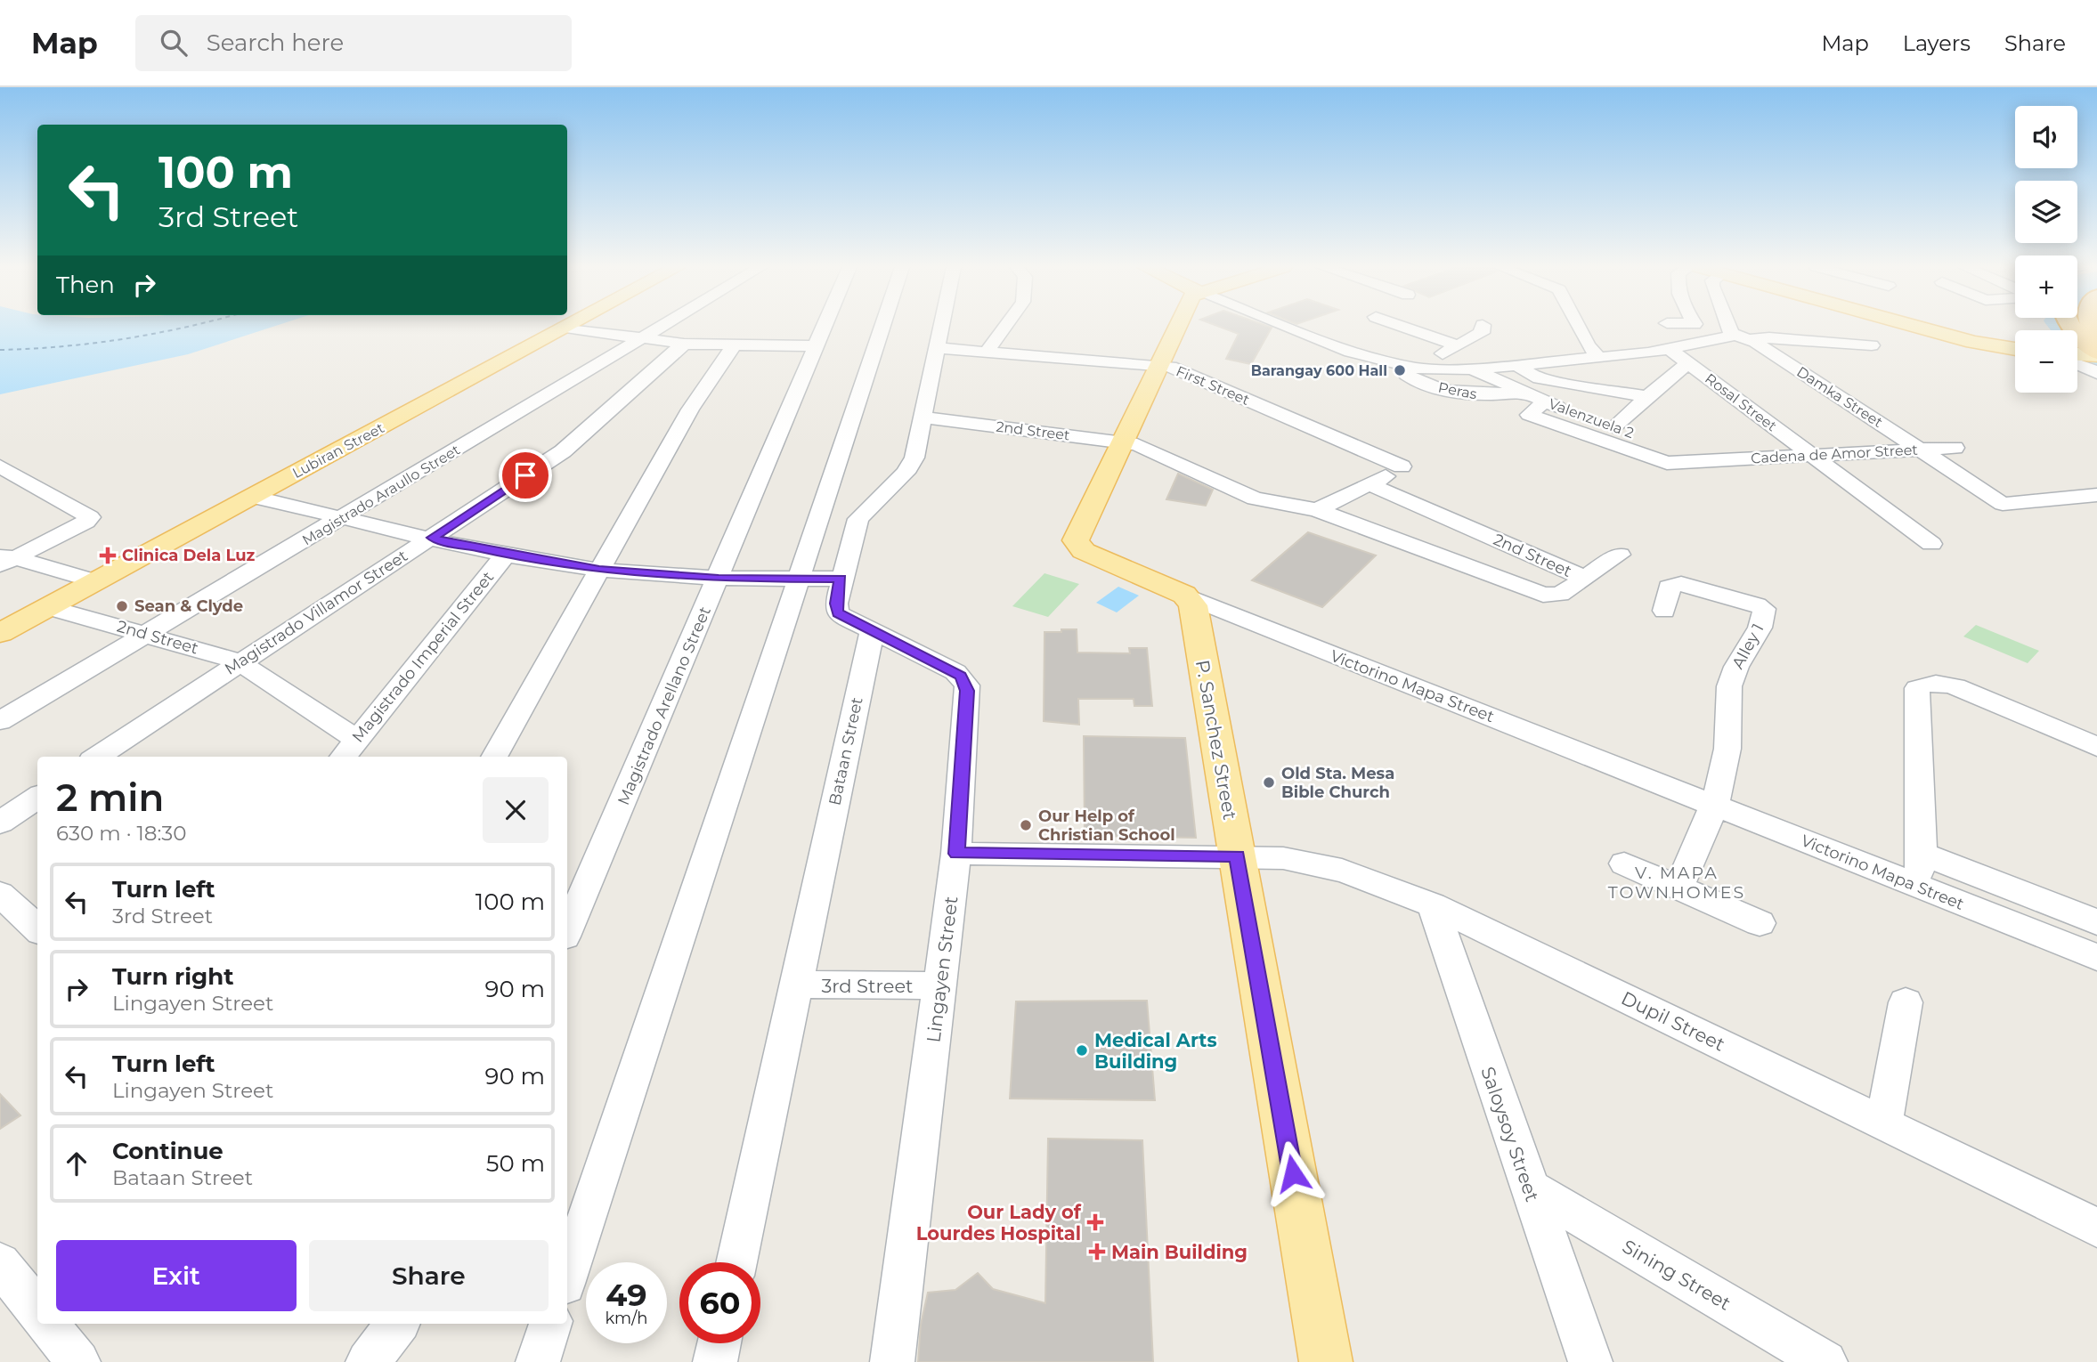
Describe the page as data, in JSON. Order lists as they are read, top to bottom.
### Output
{
  "streets": {
    "main road": ["Lubiran Street", "Victorino Mapa Street", "P. Sanchez Street"],
    "street": [
      "First Street",
      "Peras",
      "Damka Street",
      "Rosal Street",
      "Valenzuela 2",
      "2nd Street",
      "Cadena de Amor Street",
      "Magistrado Araullo Street",
      "Magistrado Villamor Street",
      "Alley 1",
      "Magistrado Imperial Street",
      "Magistrado Arellano Street",
      "Bataan Street",
      "Lingayen Street",
      "3rd Street",
      "Dupil Street",
      "Saloysoy Street",
      "Sining Street"
    ]
  },
  "crossings": [
    ["First Street", "2nd Street"],
    ["First Street", "Victorino Mapa Street"],
    ["Peras", "Valenzuela 2"],
    ["Damka Street", "Cadena de Amor Street"],
    ["Rosal Street", "Cadena de Amor Street"],
    ["Valenzuela 2", "Cadena de Amor Street"],
    ["2nd Street", "Lubiran Street"],
    ["2nd Street", "Magistrado Araullo Street"],
    ["2nd Street", "Magistrado Villamor Street"],
    ["2nd Street", "Magistrado Imperial Street"],
    ["2nd Street", "Victorino Mapa Street"],
    ["Alley 1", "Victorino Mapa Street"],
    ["Victorino Mapa Street", "P. Sanchez Street"],
    ["P. Sanchez Street", "Dupil Street"],
    ["Bataan Street", "Lingayen Street"],
    ["Bataan Street", "3rd Street"],
    ["Lingayen Street", "3rd Street"],
    ["Dupil Street", "Saloysoy Street"],
    ["Saloysoy Street", "Sining Street"]
  ],
  "districts": ["V. MAPA TOWNHOMES"],
  "places": {
    "other": [
      "Barangay 600 Hall",
      "Sean & Clyde",
      "Old Sta. Mesa Bible Church",
      "Our Help of Christian School",
      "Medical Arts Building"
    ],
    "health": ["Clinica Dela Luz", "Our Lady of Lourdes Hospital", "Main Building"]
  },
  "page": {
    "header": "Map",
    "search": "Search here",
    "nav": ["Map", "Layers", "Share"],
    "map_buttons": ["+", "−"],
    "turn": ["100 m", "3rd Street"],
    "then": "Then",
    "heading": ["2 min", "630 m · 18:30"],
    "list": [
      {
        "name": "Turn left",
        "note": "3rd Street",
        "value": "100 m"
      },
      {
        "name": "Turn right",
        "note": "Lingayen Street",
        "value": "90 m"
      },
      {
        "name": "Turn left",
        "note": "Lingayen Street",
        "value": "90 m"
      },
      {
        "name": "Continue",
        "note": "Bataan Street",
        "value": "50 m"
      }
    ],
    "buttons": ["Exit", "Share"],
    "speed": "49 km/h",
    "limit": "60"
  }
}
